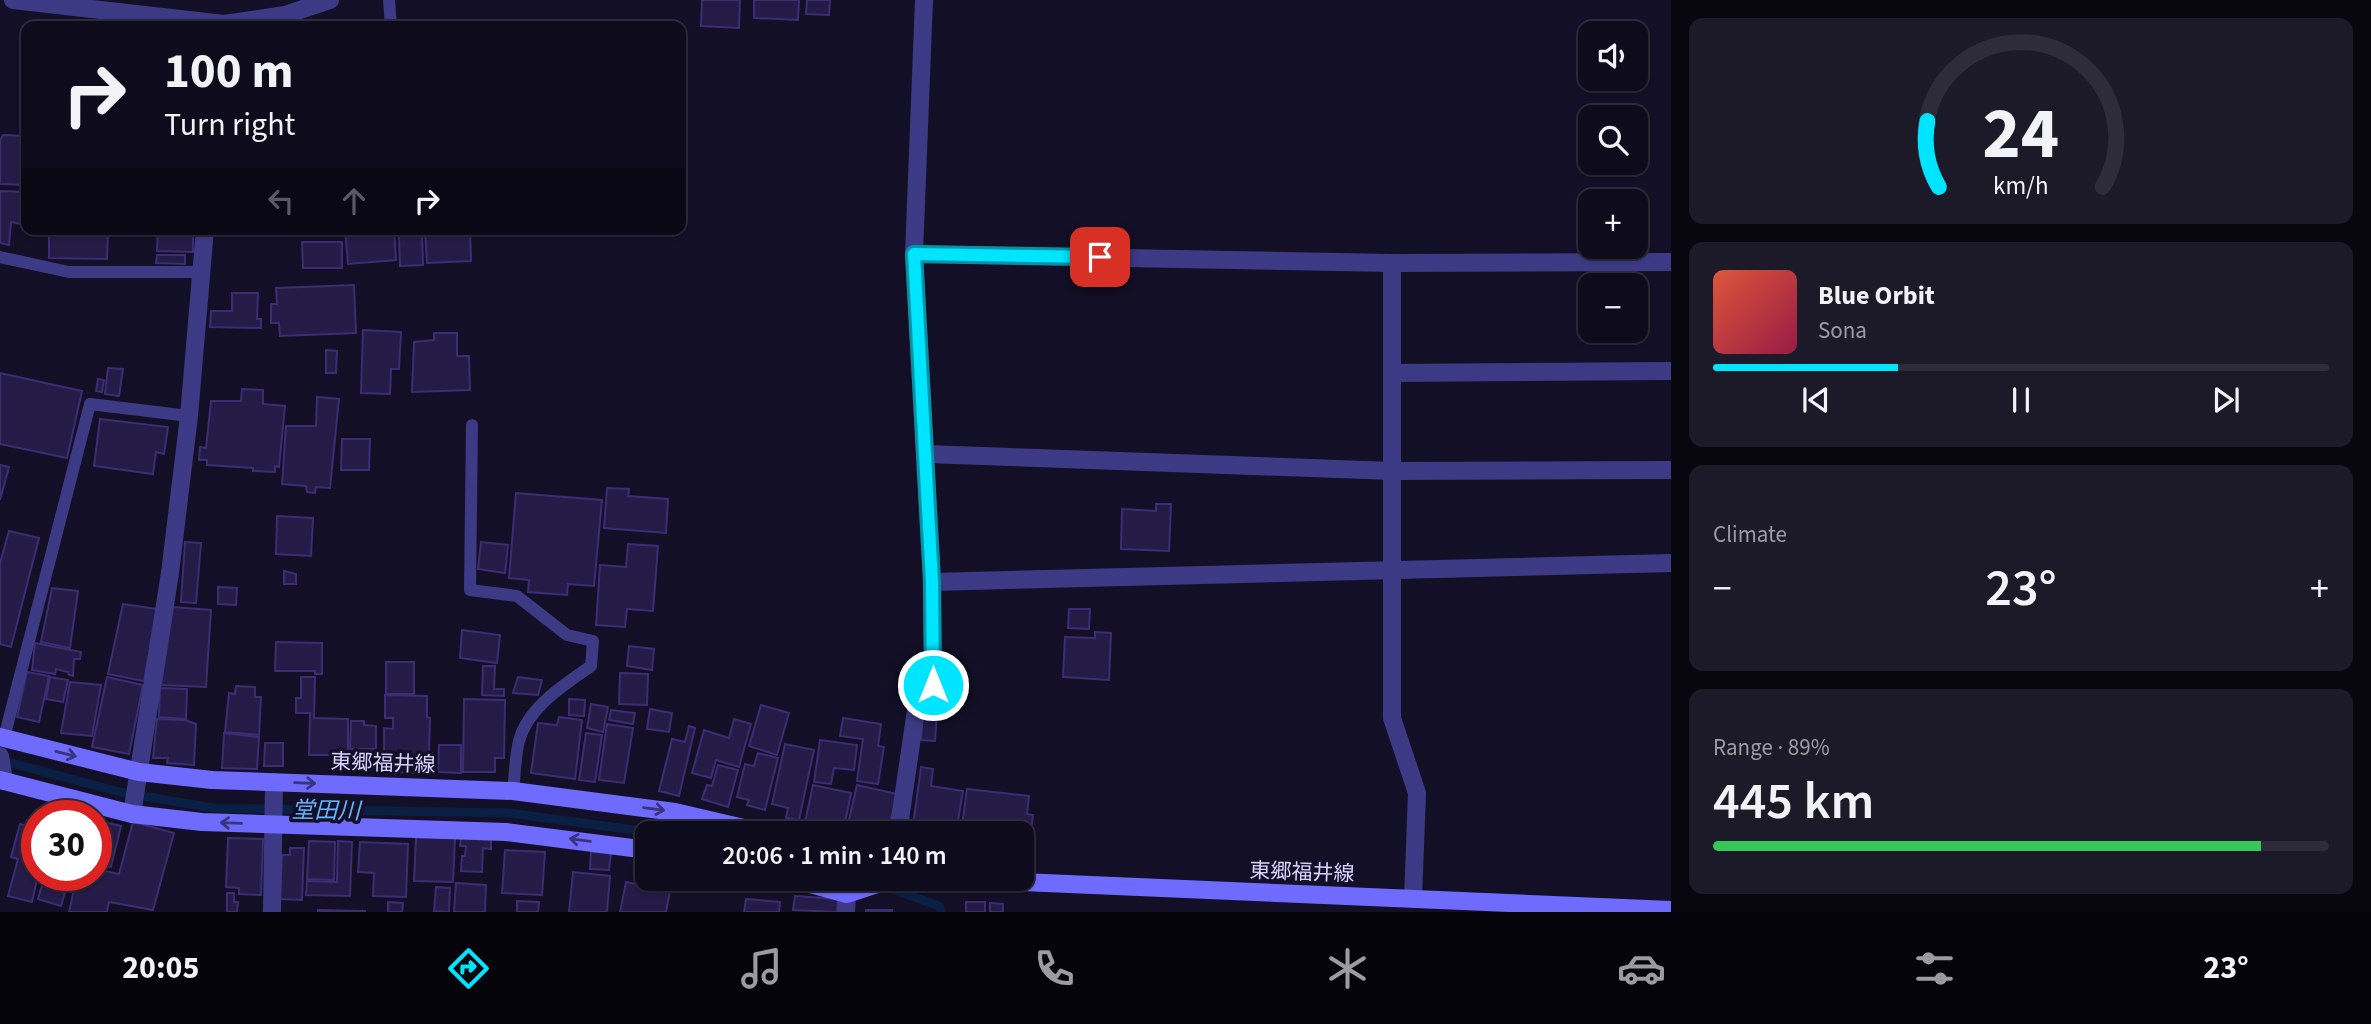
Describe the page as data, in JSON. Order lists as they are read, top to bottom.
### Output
{
  "streets": {
    "main road": ["東郷福井線"]
  },
  "water": ["堂田川"],
  "page": {
    "map_buttons": ["+", "−"],
    "turn": ["100 m", "Turn right"],
    "song": ["Blue Orbit", "Sona"],
    "tile": [
      "Climate",
      ["Range · 89%", "445 km"]
    ],
    "heat": ["−", "23°", "+"],
    "limit": "30",
    "trip": "20:06 · 1 min · 140 m",
    "tabs": ["20:05", "23°"],
    "gauge": ["24", "km/h"]
  }
}
